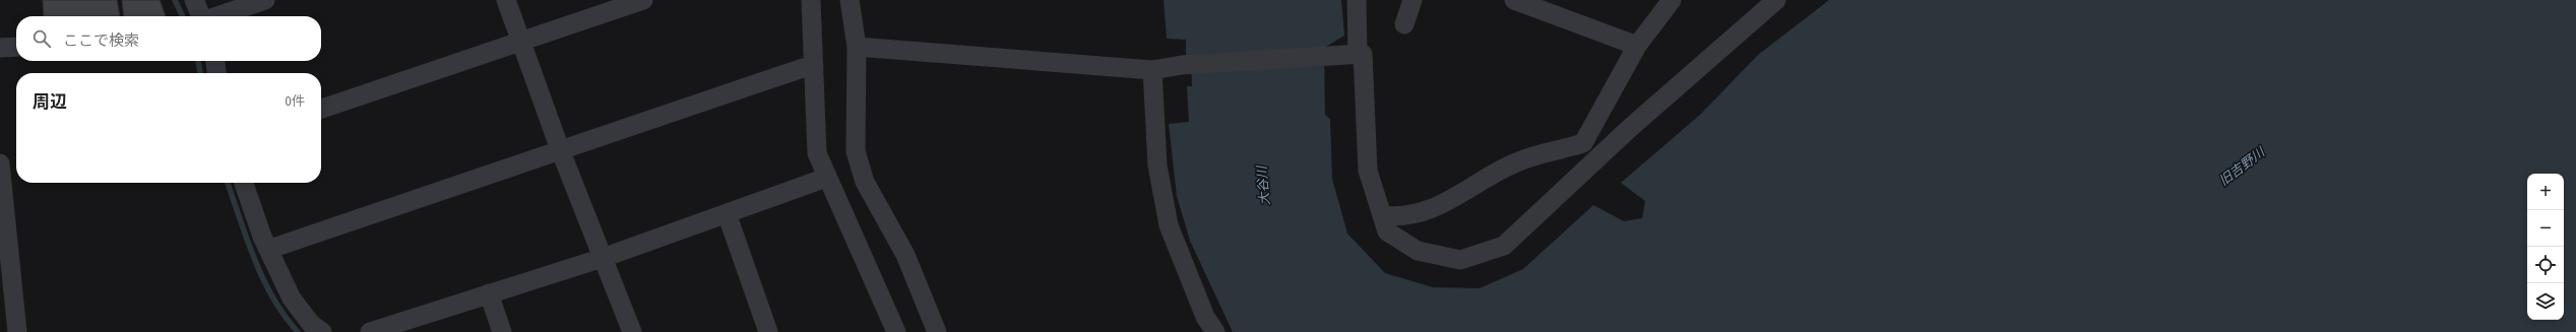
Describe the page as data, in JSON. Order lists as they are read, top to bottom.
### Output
{
  "water": ["旧吉野川", "大谷川"],
  "page": {
    "search": "ここで検索",
    "heading": ["周辺", "0件"],
    "map_buttons": ["+", "−"]
  }
}
